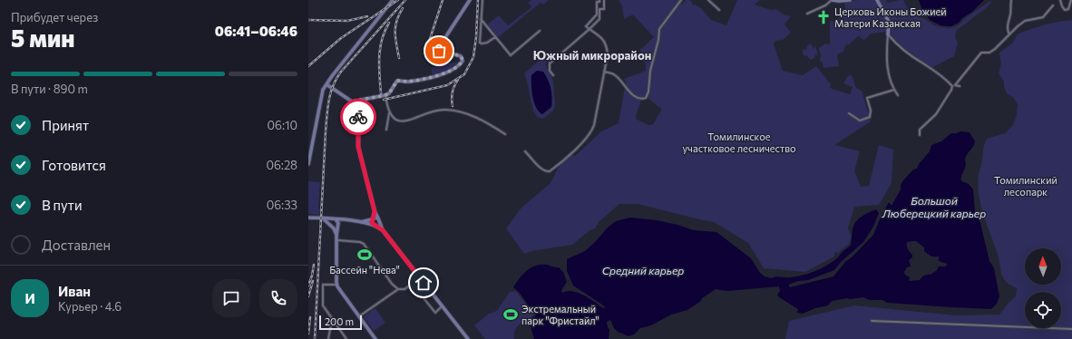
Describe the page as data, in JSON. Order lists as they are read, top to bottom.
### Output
{
  "districts": ["Южный микрорайон"],
  "water": ["Большой Люберецкий карьер", "Средний карьер"],
  "parks": ["Томилинское участковое лесничество", "Томилинский лесопарк"],
  "places": {
    "church": ["Церковь Иконы Божией Матери Казанская"],
    "sports": ["Бассейн \"Нева\"", "Экстремальный парк \"Фристайл\""]
  },
  "scale_bar": "200 m",
  "north": "top",
  "page": {
    "heading": ["5 мин", "Прибудет через", "06:41–06:46"],
    "panel": ["Иван", "Курьер · 4.6"],
    "bar": "В пути · 890 m",
    "list": [
      ["Принят", "06:10"],
      ["Готовится", "06:28"],
      ["В пути", "06:33"],
      "Доставлен"
    ],
    "round": "И",
    "scale": "200 m"
  }
}
